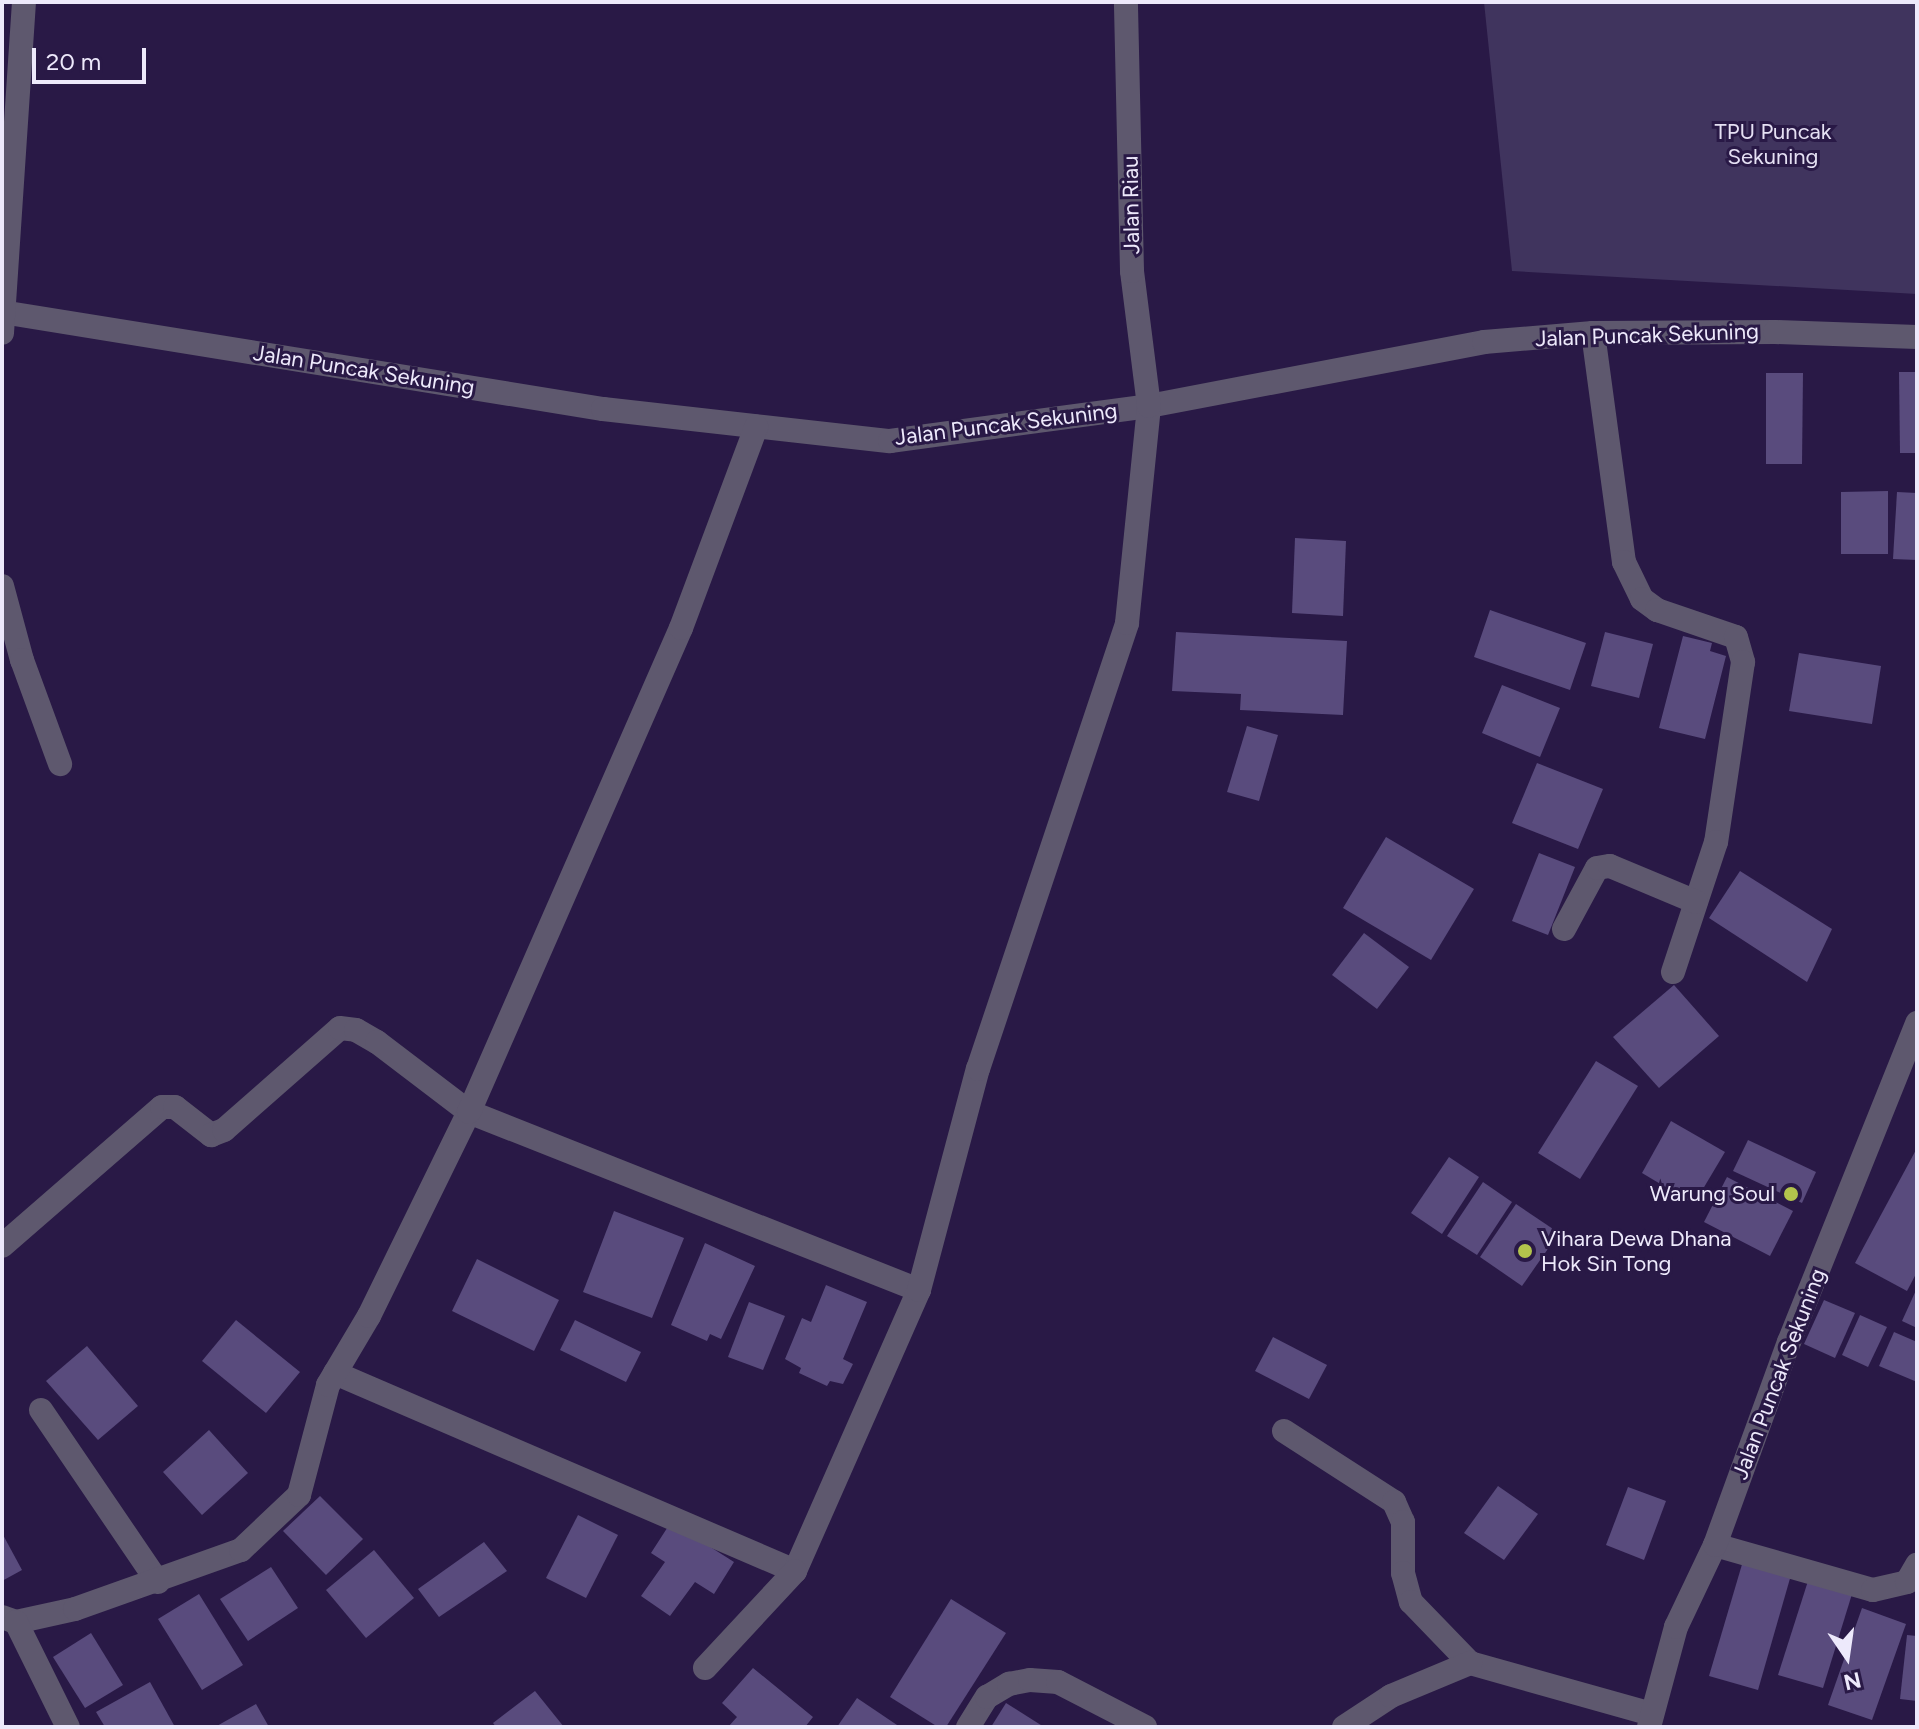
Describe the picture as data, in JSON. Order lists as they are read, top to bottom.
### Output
{
  "streets": {
    "street": ["Jalan Riau", "Jalan Puncak Sekuning"]
  },
  "crossings": [
    ["Jalan Riau", "Jalan Puncak Sekuning"]
  ],
  "parks": ["TPU Puncak Sekuning"],
  "places": ["Warung Soul", "Vihara Dewa Dhana Hok Sin Tong"],
  "scale_bar": "20 m",
  "north": "bottom"
}
